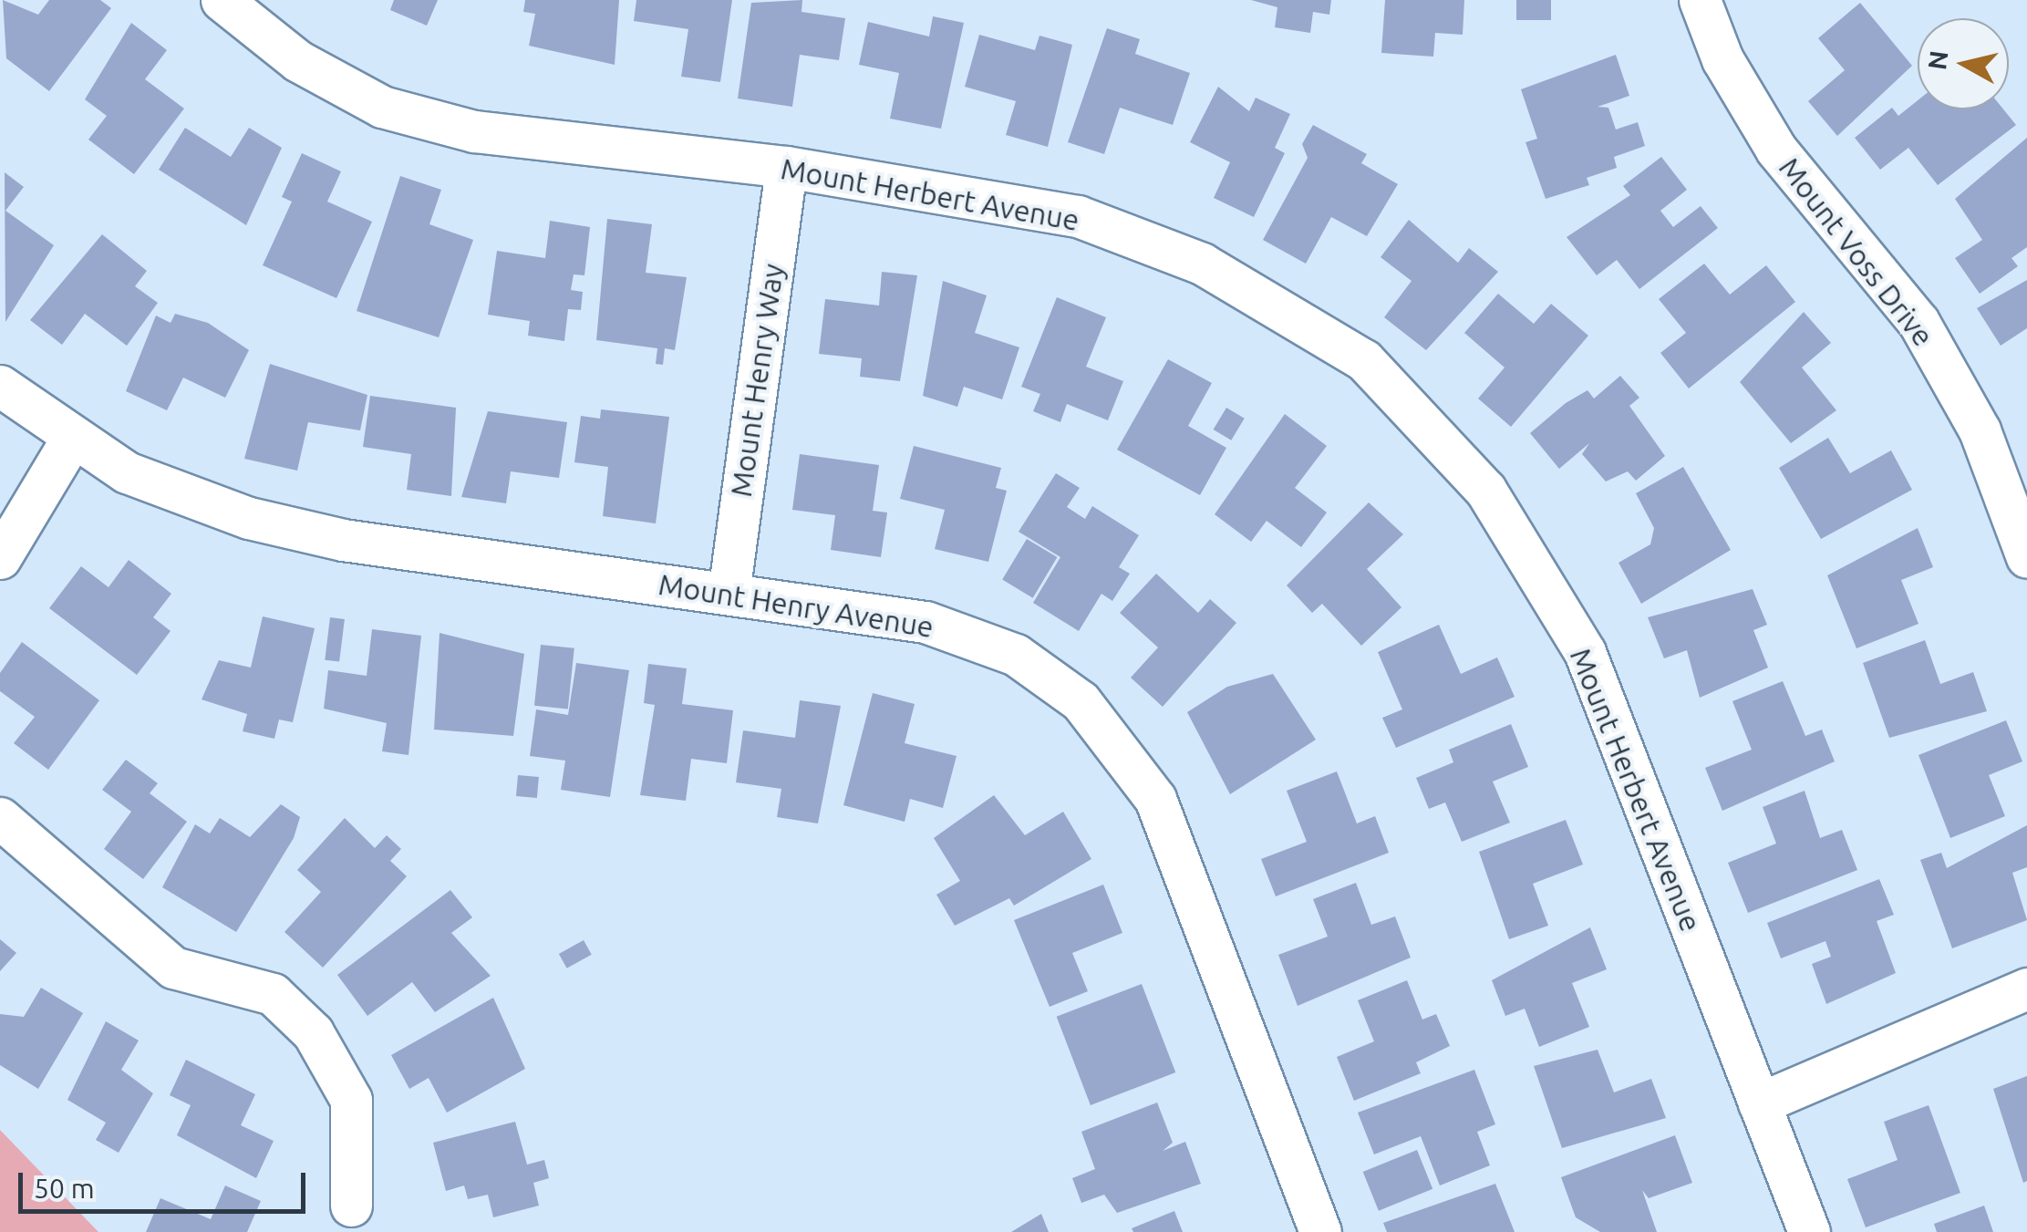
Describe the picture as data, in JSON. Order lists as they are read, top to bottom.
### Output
{
  "streets": {
    "street": [
      "Mount Herbert Avenue",
      "Mount Voss Drive",
      "Mount Henry Way",
      "Mount Henry Avenue"
    ]
  },
  "crossings": [
    ["Mount Herbert Avenue", "Mount Henry Way"],
    ["Mount Henry Way", "Mount Henry Avenue"]
  ],
  "scale_bar": "50 m",
  "north": "left"
}
